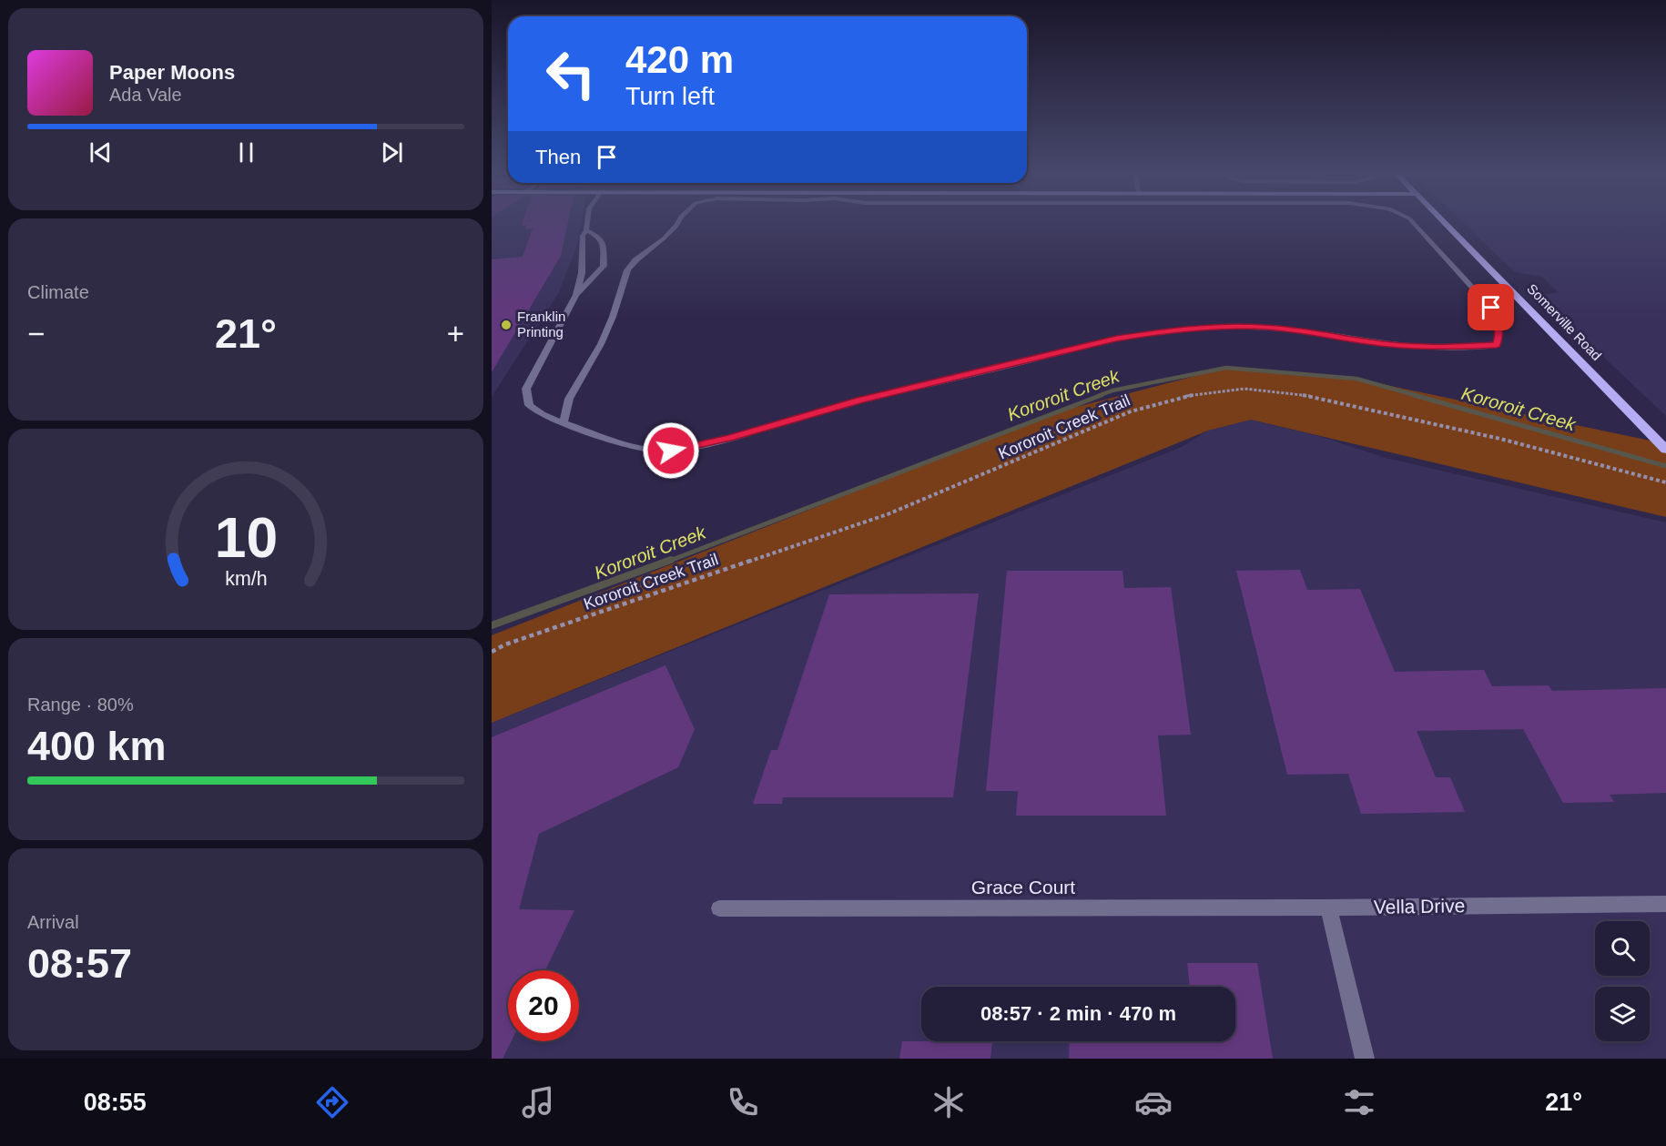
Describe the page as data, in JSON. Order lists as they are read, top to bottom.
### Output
{
  "streets": {
    "main road": ["Somerville Road"],
    "street": ["Grace Court", "Vella Drive"],
    "path": ["Kororoit Creek Trail"]
  },
  "crossings": [
    ["Grace Court", "Vella Drive"]
  ],
  "water": ["Kororoit Creek"],
  "places": ["Franklin Printing"],
  "page": {
    "turn": ["420 m", "Turn left"],
    "song": ["Paper Moons", "Ada Vale"],
    "then": "Then",
    "tile": [
      "Climate",
      ["Range · 80%", "400 km"],
      ["Arrival", "08:57"]
    ],
    "heat": ["−", "21°", "+"],
    "limit": "20",
    "trip": "08:57 · 2 min · 470 m",
    "tabs": ["08:55", "21°"],
    "gauge": ["10", "km/h"]
  }
}
